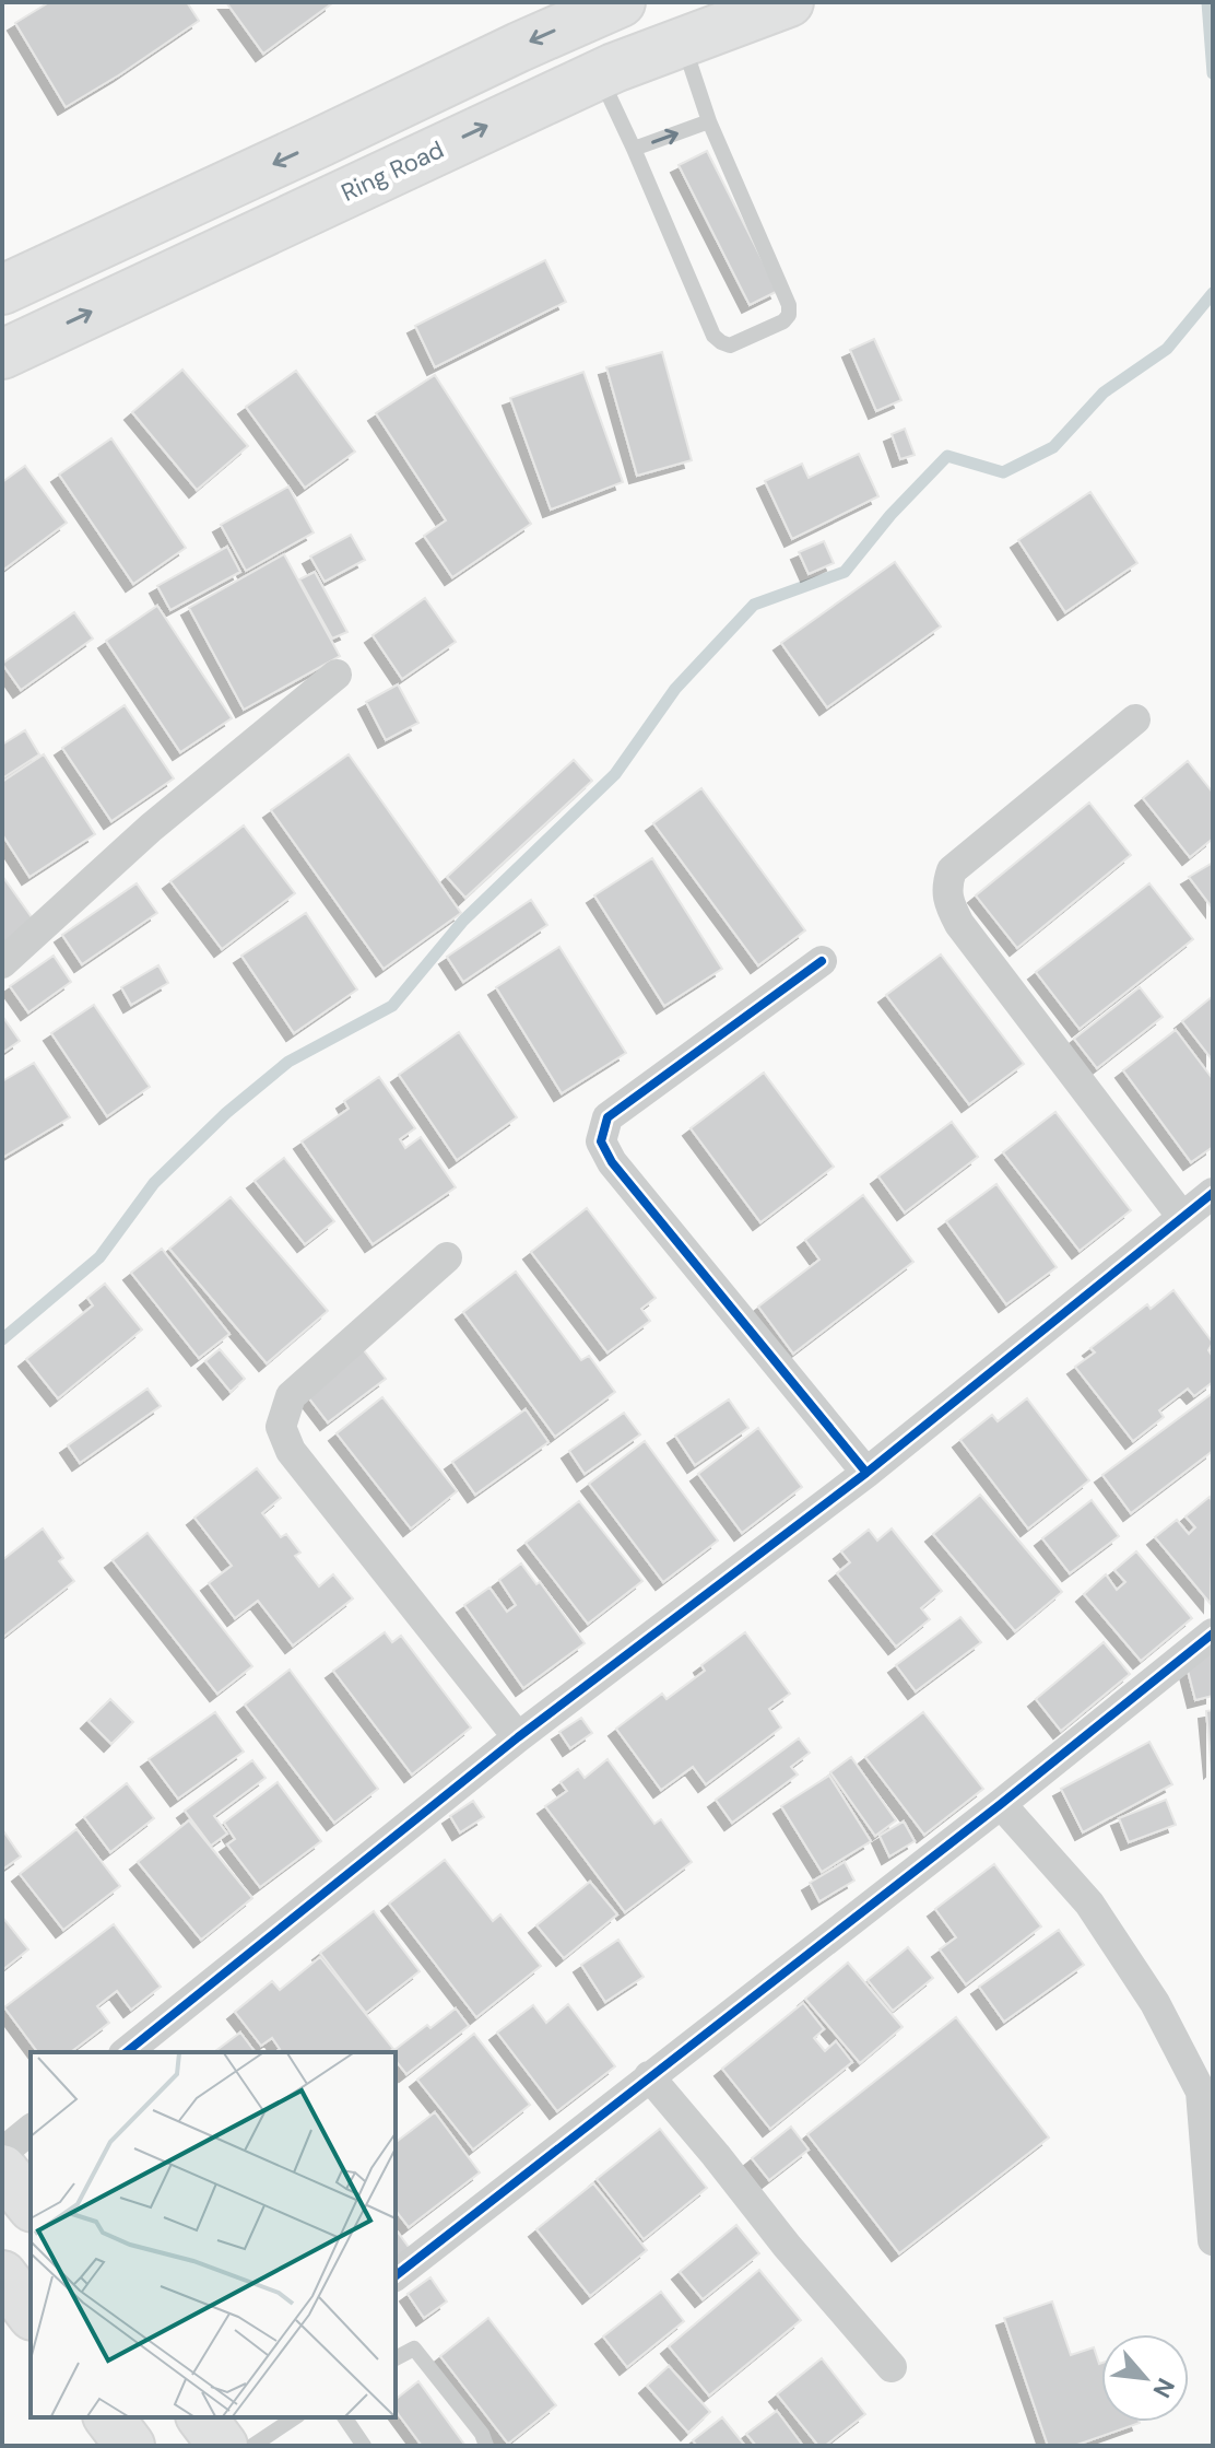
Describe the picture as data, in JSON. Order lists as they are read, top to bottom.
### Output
{
  "streets": {
    "main road": ["Ring Road"]
  },
  "north": "bottom right"
}
